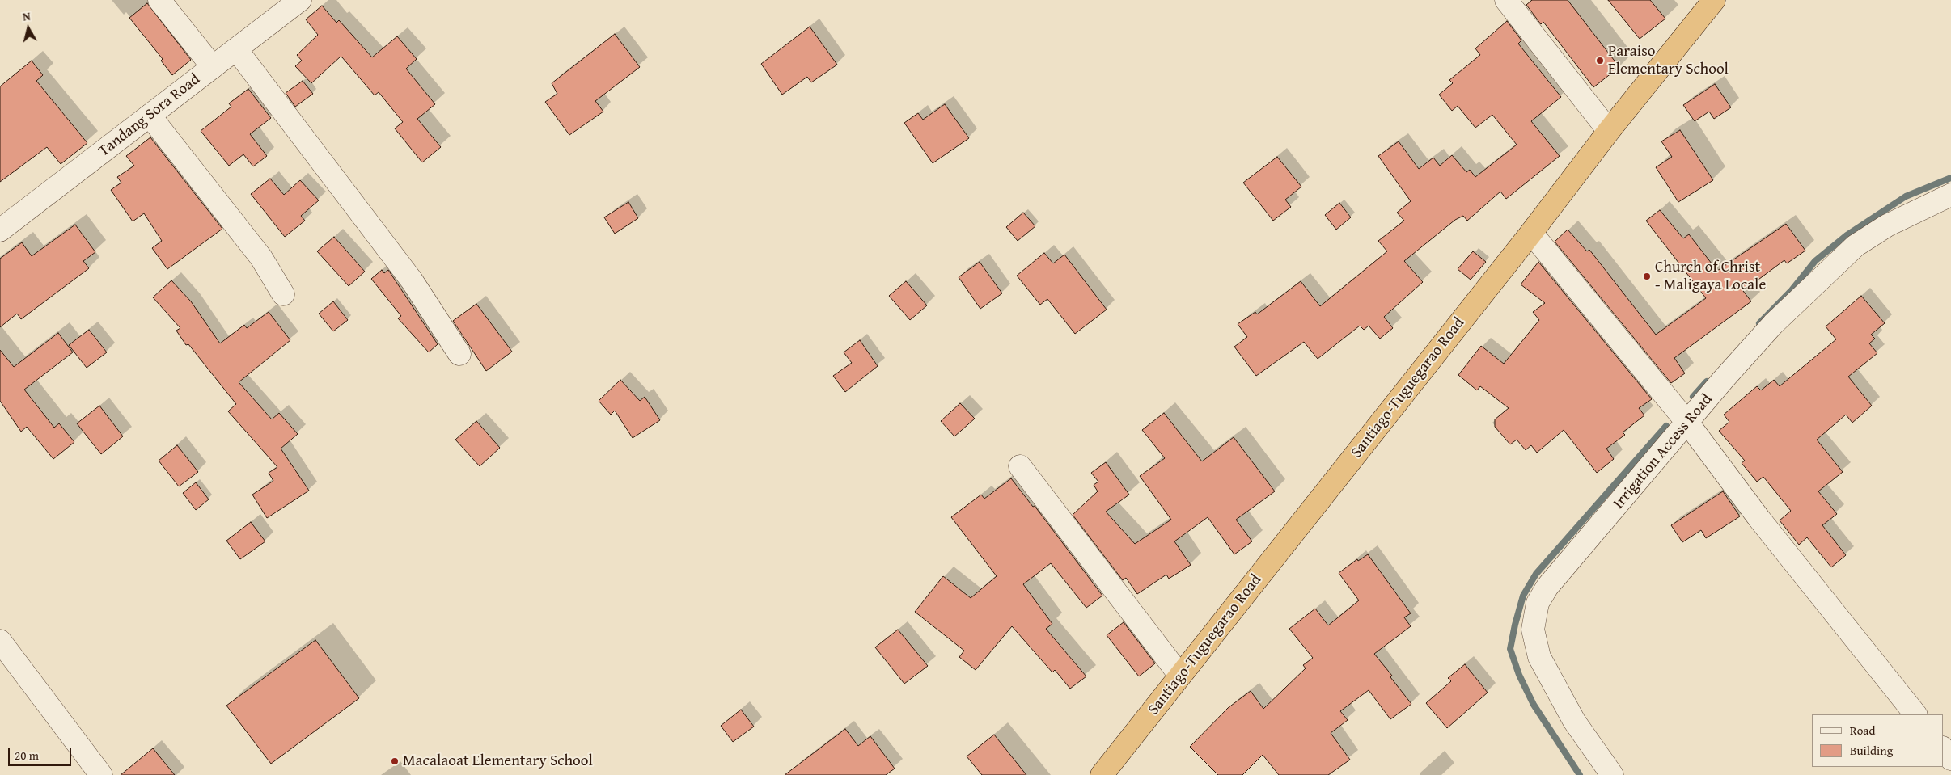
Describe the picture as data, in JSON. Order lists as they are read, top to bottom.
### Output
{
  "streets": {
    "highway": ["Santiago-Tuguegarao Road"],
    "street": ["Tandang Sora Road", "Irrigation Access Road"]
  },
  "places": ["Paraiso Elementary School", "Church of Christ - Maligaya Locale", "Macalaoat Elementary School"],
  "legend": ["Road", "Building"],
  "scale_bar": "20 m",
  "north": "top"
}
